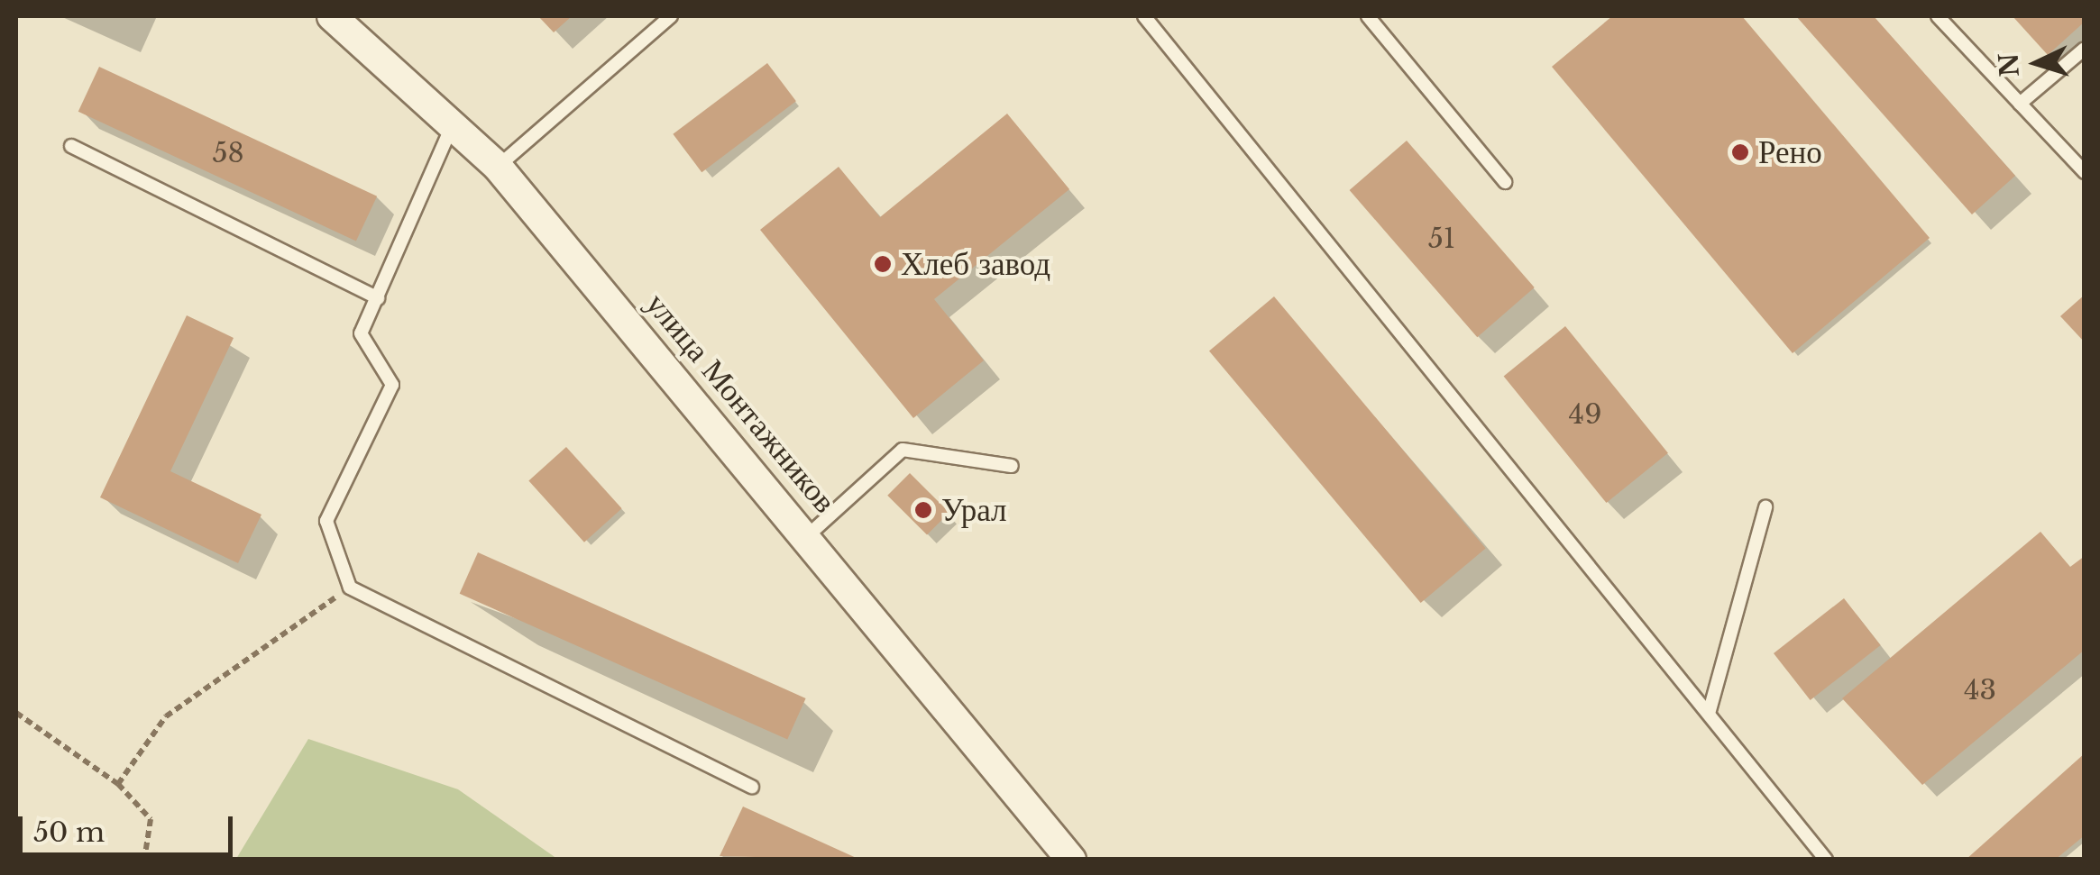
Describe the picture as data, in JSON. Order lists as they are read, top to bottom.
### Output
{
  "streets": {
    "street": ["улица Монтажников"]
  },
  "places": ["Рено", "Хлеб завод", "Урал"],
  "house_numbers": [
    "58",
    "51",
    "49",
    "43"
  ],
  "scale_bar": "50 m",
  "north": "left"
}
